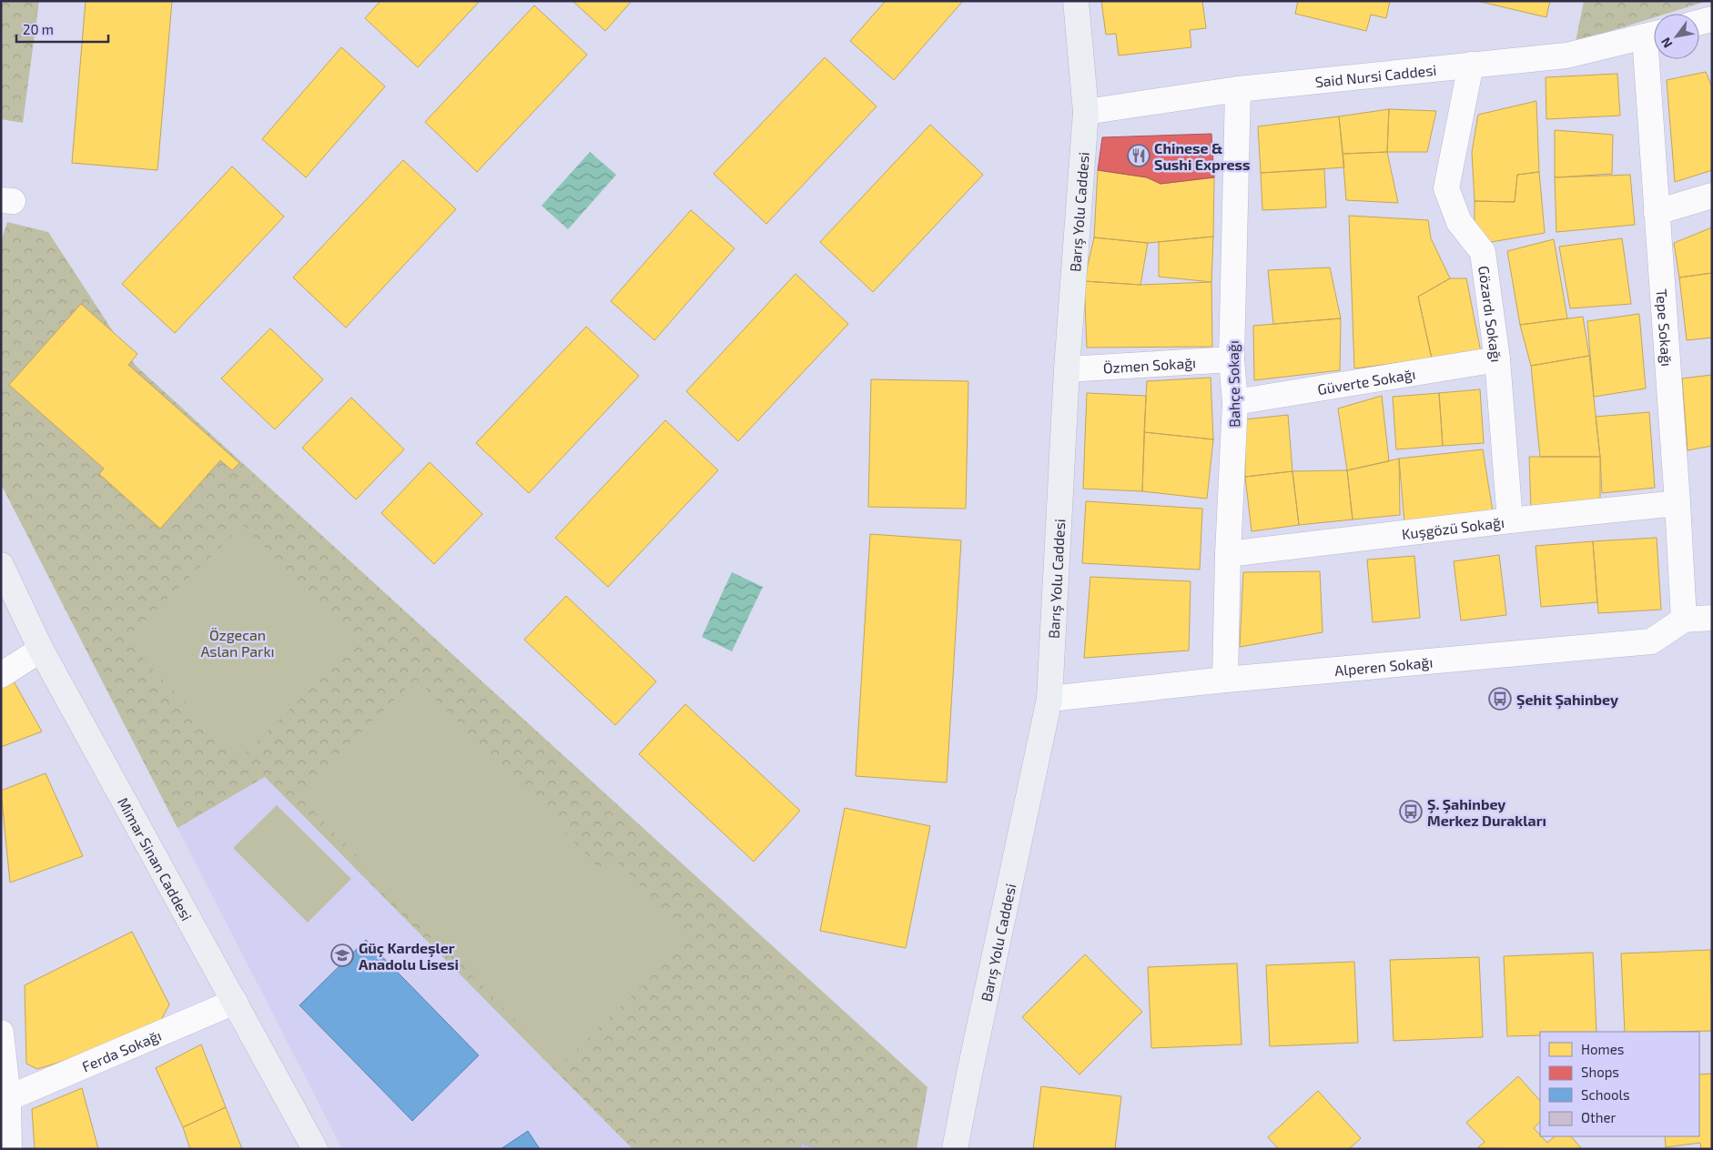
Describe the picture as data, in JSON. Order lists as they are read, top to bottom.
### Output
{
  "streets": {
    "main road": ["Barış Yolu Caddesi", "Mimar Sinan Caddesi"],
    "street": [
      "Said Nursi Caddesi",
      "Gözardı Sokağı",
      "Tepe Sokağı",
      "Özmen Sokağı",
      "Güverte Sokağı",
      "Bahçe Sokağı",
      "Kuşgözü Sokağı",
      "Alperen Sokağı",
      "Ferda Sokağı"
    ]
  },
  "crossings": [
    ["Said Nursi Caddesi", "Barış Yolu Caddesi"],
    ["Said Nursi Caddesi", "Gözardı Sokağı"],
    ["Said Nursi Caddesi", "Bahçe Sokağı"],
    ["Barış Yolu Caddesi", "Özmen Sokağı"],
    ["Barış Yolu Caddesi", "Alperen Sokağı"],
    ["Gözardı Sokağı", "Güverte Sokağı"],
    ["Gözardı Sokağı", "Kuşgözü Sokağı"],
    ["Tepe Sokağı", "Kuşgözü Sokağı"],
    ["Tepe Sokağı", "Alperen Sokağı"],
    ["Özmen Sokağı", "Bahçe Sokağı"],
    ["Güverte Sokağı", "Bahçe Sokağı"],
    ["Bahçe Sokağı", "Kuşgözü Sokağı"],
    ["Bahçe Sokağı", "Alperen Sokağı"],
    ["Mimar Sinan Caddesi", "Ferda Sokağı"]
  ],
  "parks": ["Özgecan Aslan Parkı"],
  "places": {
    "restaurant": ["Chinese & Sushi Express"],
    "bus stop": ["Şehit Şahinbey", "Ş. Şahinbey Merkez Durakları"],
    "school or university": ["Güç Kardeşler Anadolu Lisesi"]
  },
  "legend": [
    "Homes",
    "Shops",
    "Schools",
    "Other"
  ],
  "scale_bar": "20 m",
  "north": "bottom left"
}
